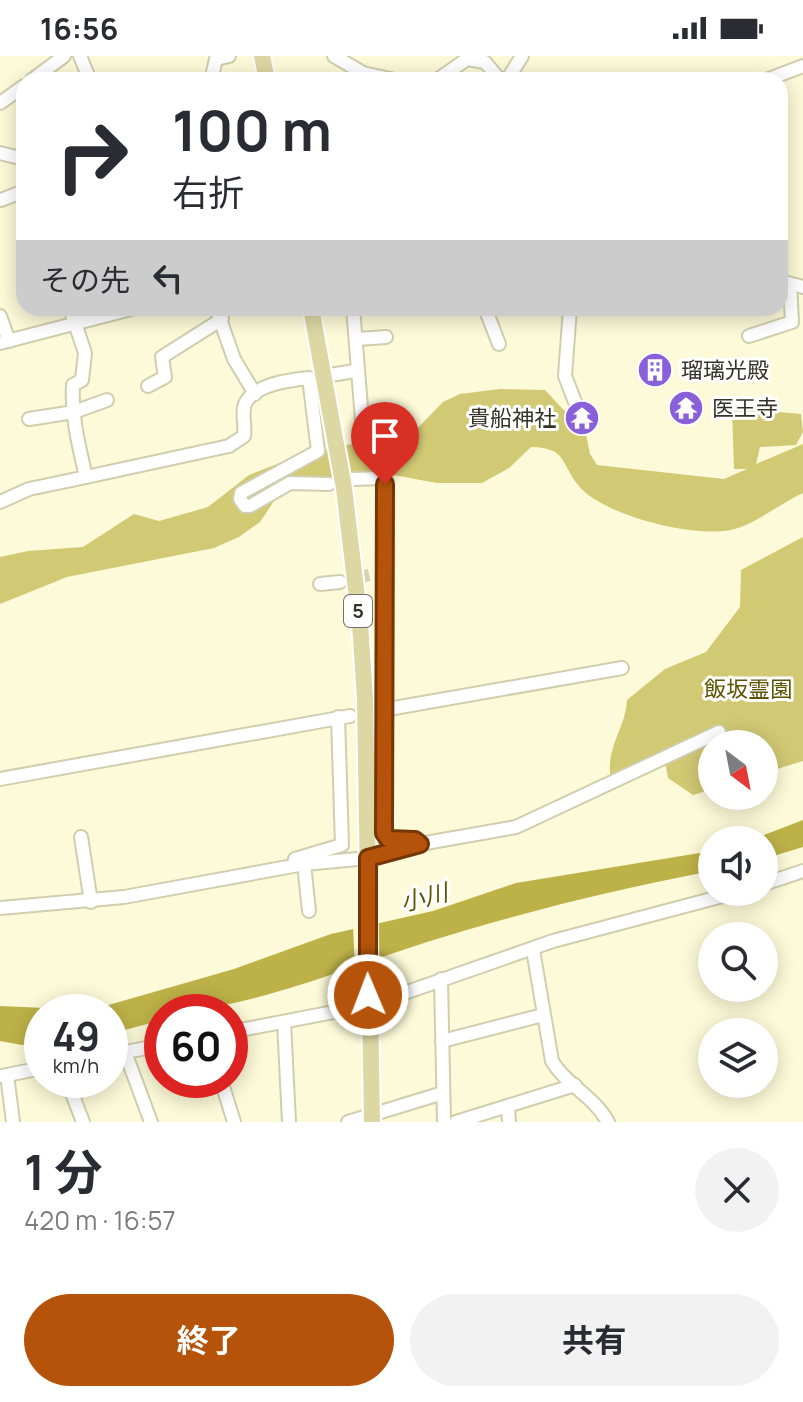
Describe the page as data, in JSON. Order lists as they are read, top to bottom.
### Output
{
  "streets": {
    "main road": ["5"]
  },
  "water": ["小川"],
  "parks": ["飯坂霊園"],
  "places": {
    "building": ["瑠璃光殿"],
    "temple": ["医王寺", "貴船神社"]
  },
  "north": "bottom right",
  "page": {
    "status": "16:56",
    "turn": ["100 m", "右折"],
    "then": "その先",
    "speed": "49 km/h",
    "limit": "60",
    "heading": ["1 分", "420 m · 16:57"],
    "buttons": ["終了", "共有"]
  }
}
